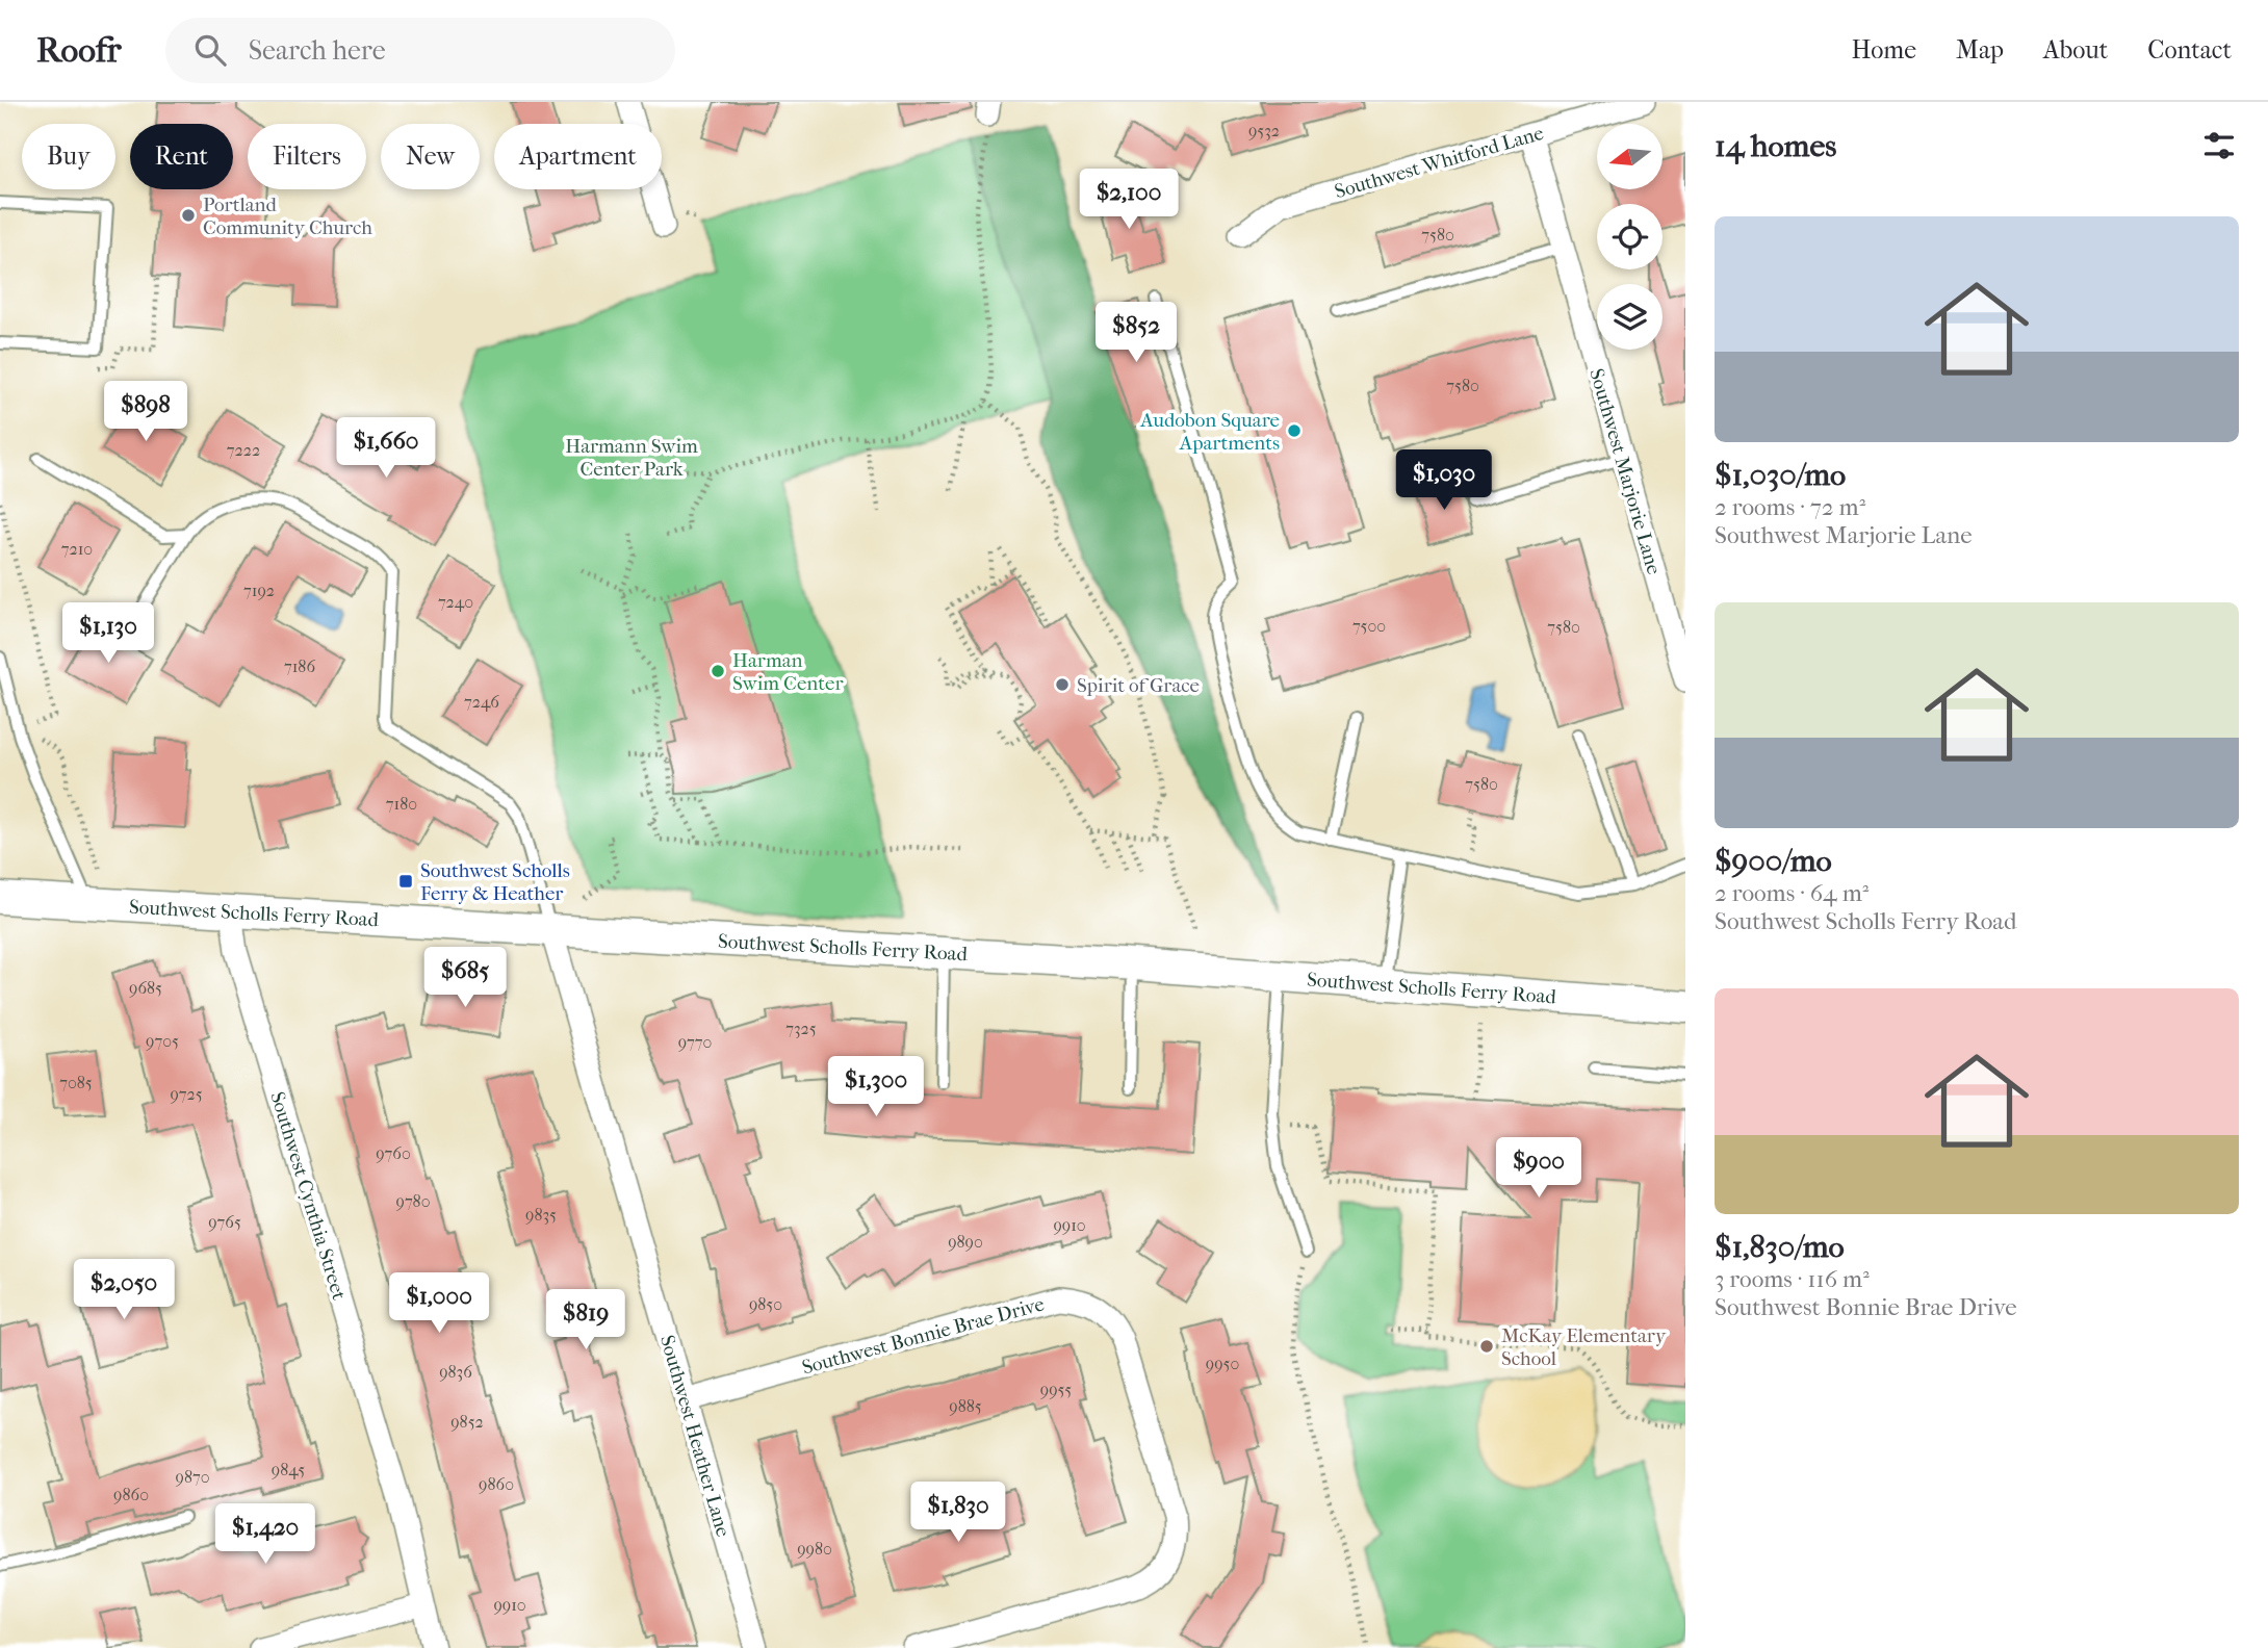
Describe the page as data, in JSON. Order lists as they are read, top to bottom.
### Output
{
  "streets": {
    "main road": ["Southwest Scholls Ferry Road"],
    "street": [
      "Southwest Whitford Lane",
      "Southwest Marjorie Lane",
      "Southwest Cynthia Street",
      "Southwest Bonnie Brae Drive",
      "Southwest Heather Lane"
    ]
  },
  "crossings": [
    ["Southwest Whitford Lane", "Southwest Marjorie Lane"],
    ["Southwest Scholls Ferry Road", "Southwest Cynthia Street"],
    ["Southwest Scholls Ferry Road", "Southwest Heather Lane"],
    ["Southwest Bonnie Brae Drive", "Southwest Heather Lane"]
  ],
  "parks": ["Harmann Swim Center Park"],
  "places": {
    "other": [
      "Portland Community Church",
      "Audobon Square Apartments",
      "Harman Swim Center",
      "Spirit of Grace",
      "McKay Elementary School"
    ],
    "transit": ["Southwest Scholls Ferry & Heather"]
  },
  "house_numbers": [
    "9532",
    "7580",
    "7580",
    "7222",
    "7210",
    "7192",
    "7240",
    "7500",
    "7580",
    "7186",
    "7246",
    "7580",
    "7180",
    "9685",
    "7325",
    "9705",
    "9770",
    "7085",
    "9725",
    "9760",
    "9780",
    "9835",
    "9765",
    "9910",
    "9890",
    "9850",
    "9950",
    "9836",
    "9955",
    "9885",
    "9852",
    "9845",
    "9870",
    "9860",
    "9860",
    "9980",
    "9910"
  ],
  "north": "left",
  "page": {
    "header": "Roofr",
    "search": "Search here",
    "nav": [
      "Home",
      "Map",
      "About",
      "Contact"
    ],
    "heading": "14 homes",
    "chip": [
      "Buy",
      "Rent",
      "Filters",
      "New",
      "Apartment"
    ],
    "price": [
      "$2,100",
      "$852",
      "$898",
      "$1,660",
      "$1,030",
      "$1,130",
      "$685",
      "$1,300",
      "$900",
      "$2,050",
      "$1,000",
      "$819",
      "$1,830",
      "$1,420"
    ],
    "list": [
      {
        "name": "$1,030/mo",
        "note": "2 rooms · 72 m² · Southwest Marjorie Lane"
      },
      {
        "name": "$900/mo",
        "note": "2 rooms · 64 m² · Southwest Scholls Ferry Road"
      },
      {
        "name": "$1,830/mo",
        "note": "3 rooms · 116 m² · Southwest Bonnie Brae Drive"
      }
    ]
  }
}
